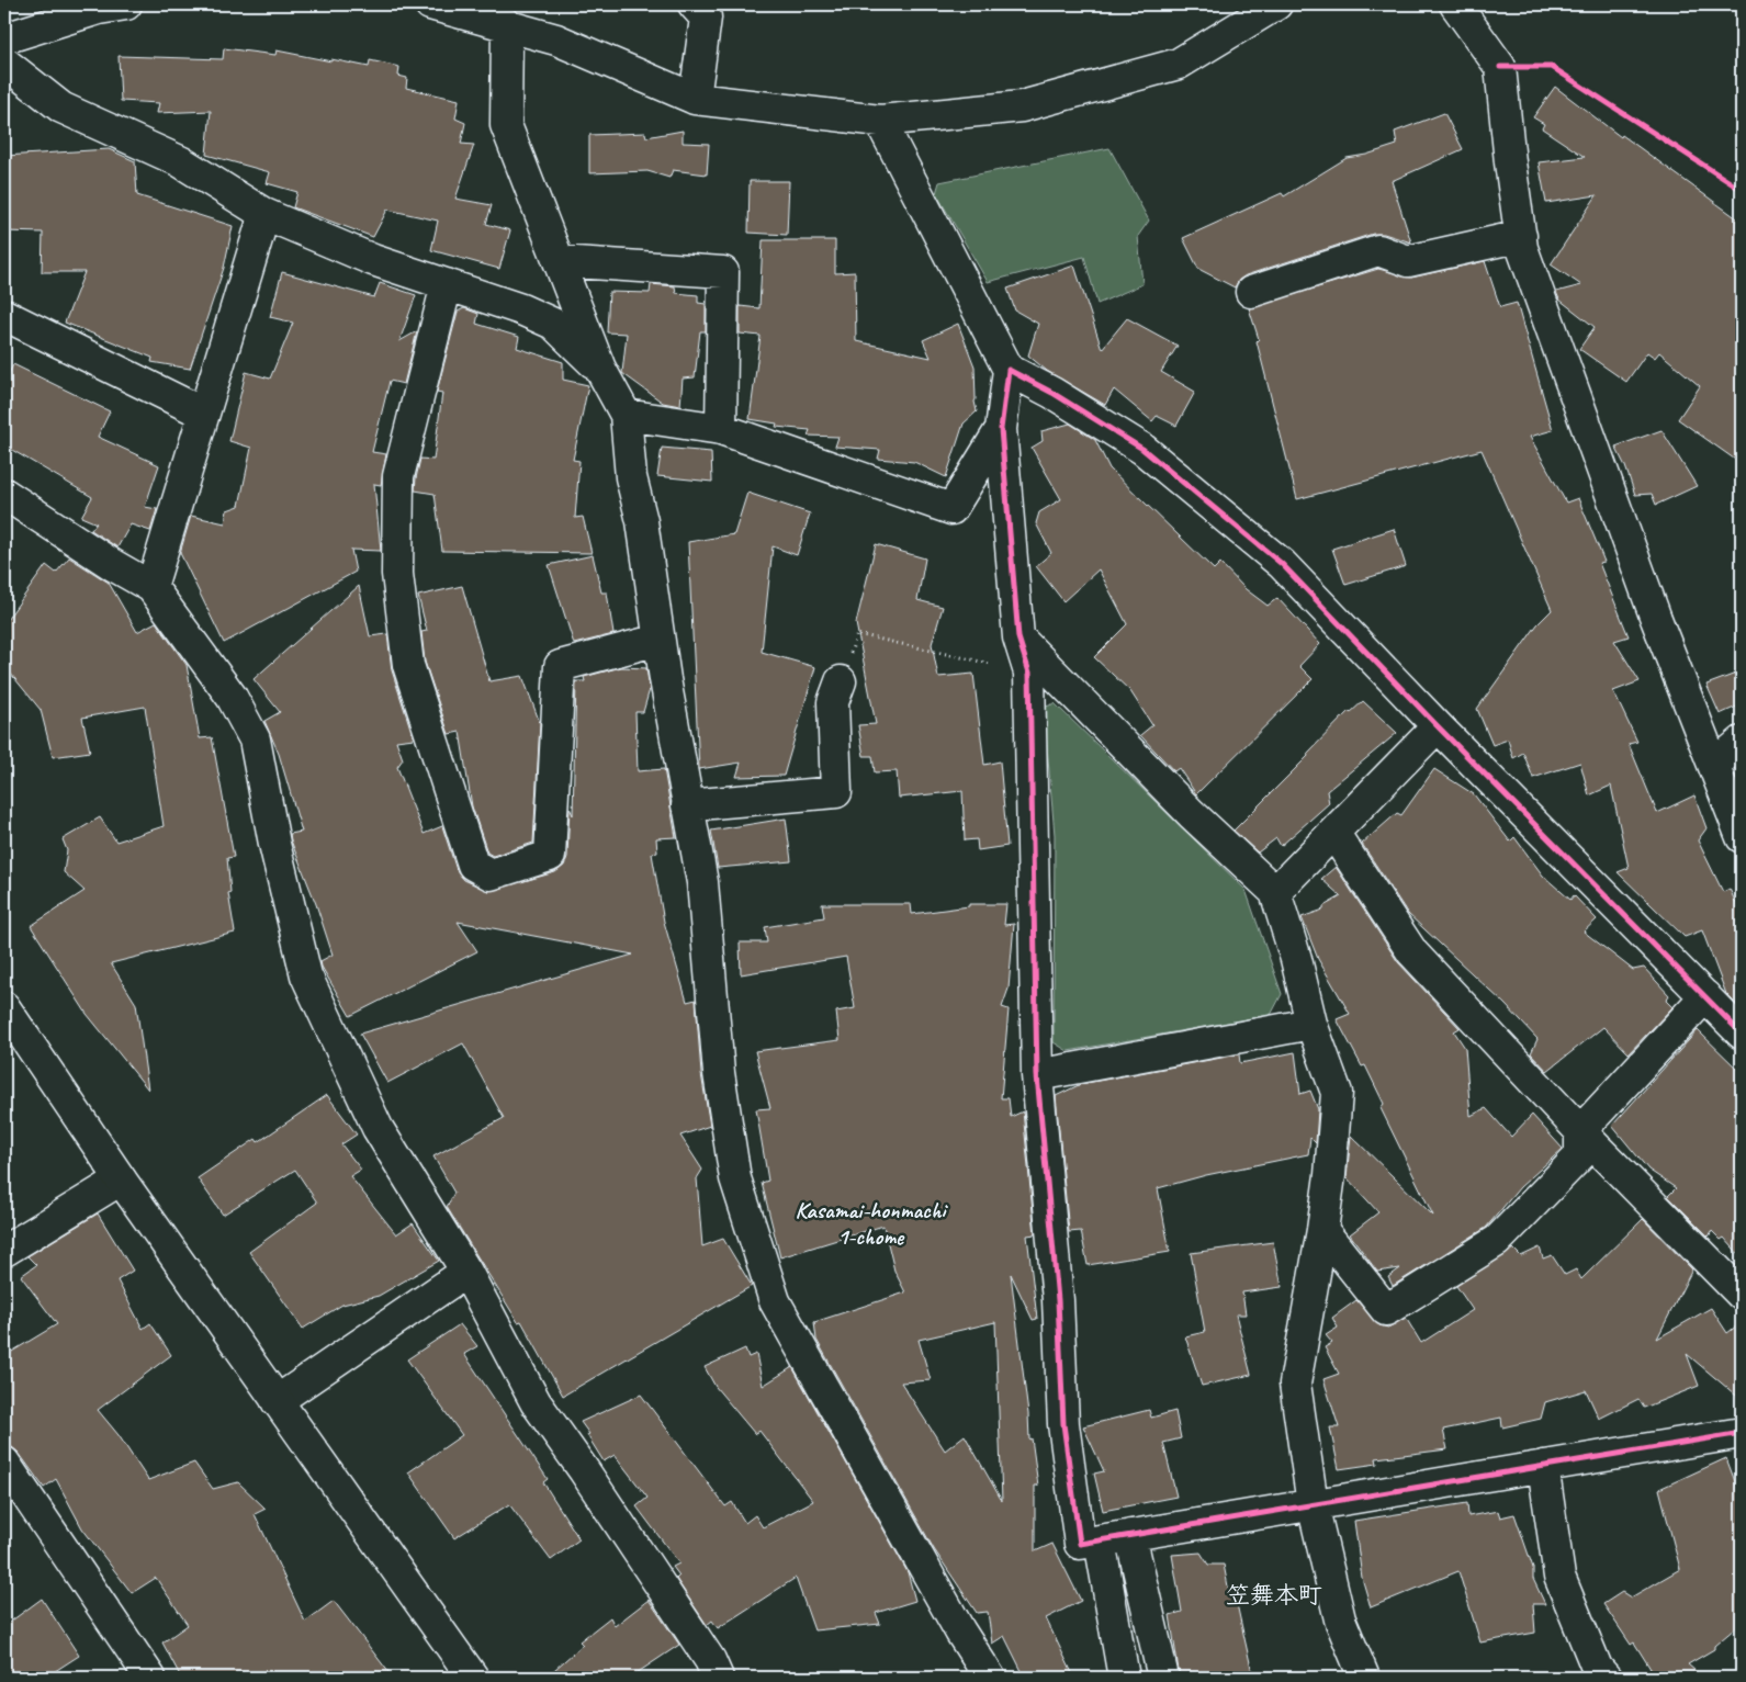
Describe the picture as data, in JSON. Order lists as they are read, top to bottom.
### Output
{
  "districts": ["Kasamai-honmachi 1-chome", "笠舞本町"]
}
